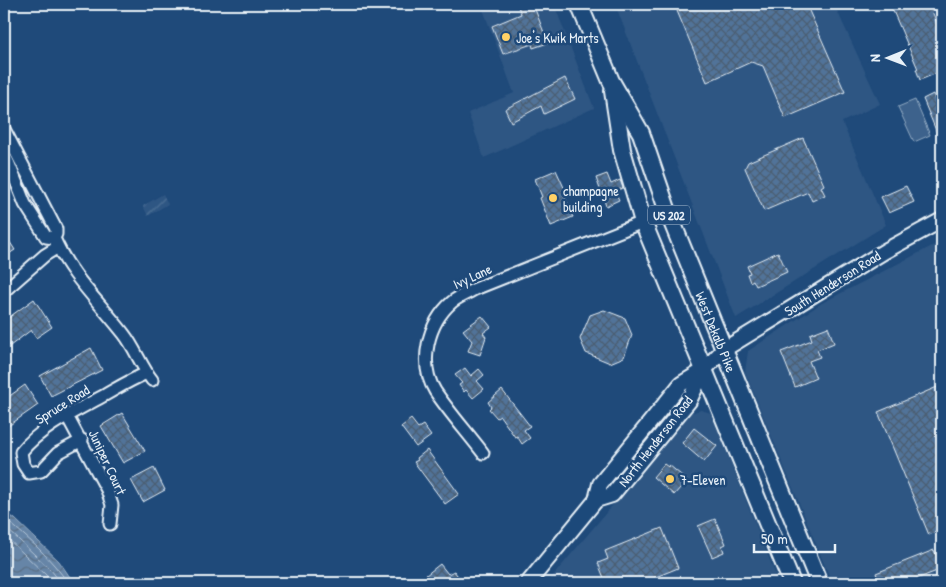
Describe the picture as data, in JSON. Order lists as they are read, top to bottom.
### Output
{
  "streets": {
    "highway": ["US 202", "West Dekalb Pike"],
    "main road": ["South Henderson Road", "North Henderson Road"],
    "street": ["Ivy Lane", "Spruce Road", "Juniper Court"]
  },
  "crossings": [
    ["Ivy Lane", "West Dekalb Pike"],
    ["South Henderson Road", "West Dekalb Pike"],
    ["South Henderson Road", "North Henderson Road"],
    ["West Dekalb Pike", "North Henderson Road"],
    ["Spruce Road", "Juniper Court"]
  ],
  "places": ["Joe's Kwik Marts", "champagne building", "7-Eleven"],
  "scale_bar": "50 m",
  "north": "left"
}
